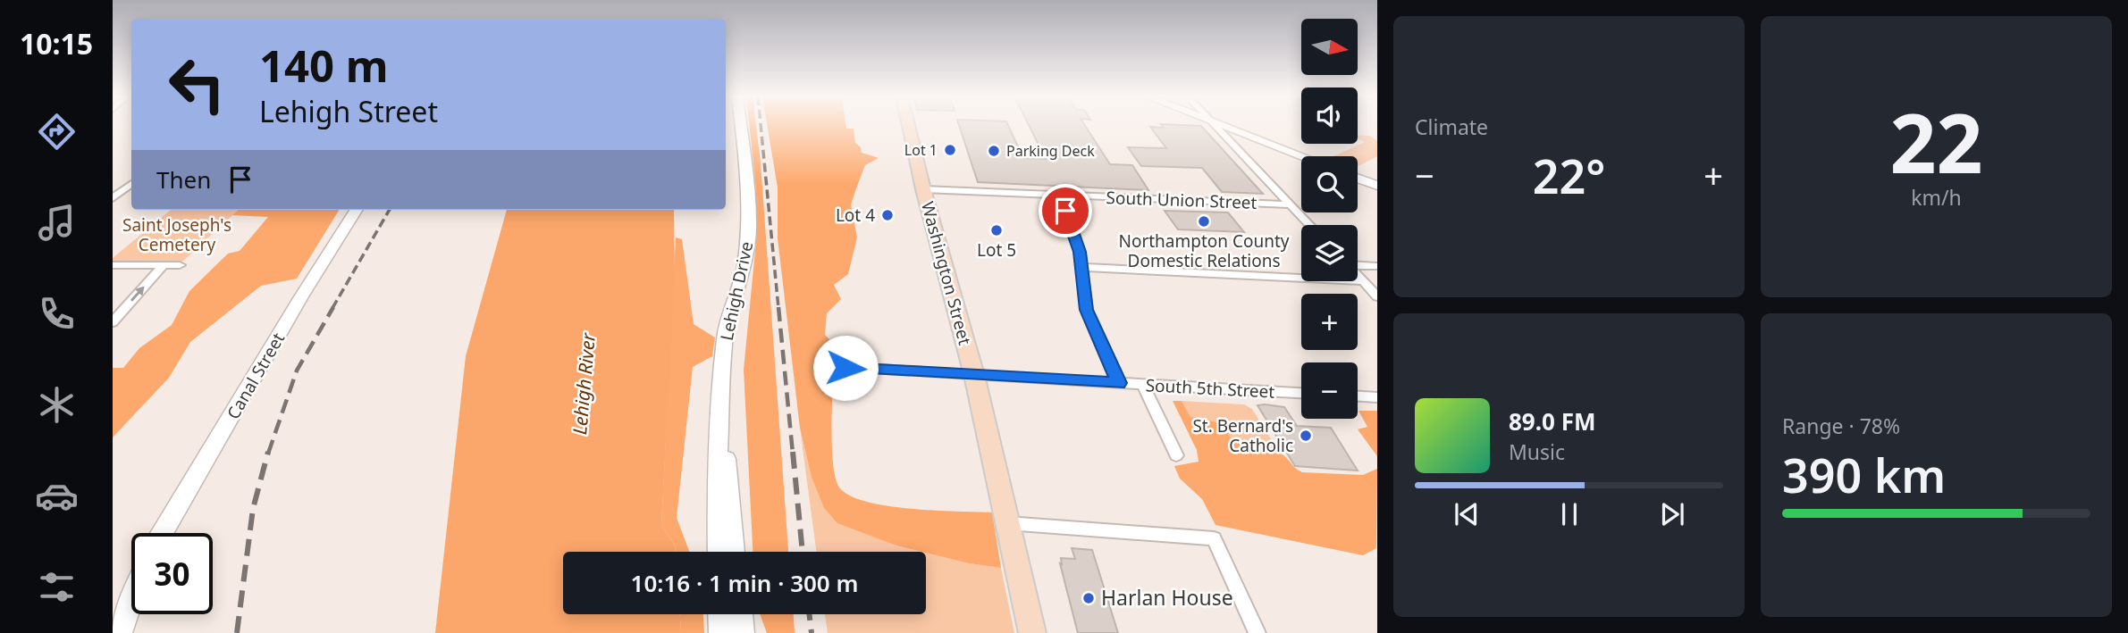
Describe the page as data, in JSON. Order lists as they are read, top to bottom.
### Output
{
  "streets": {
    "main road": ["Washington Street"],
    "street": [
      "South Union Street",
      "Lehigh Drive",
      "Canal Street",
      "South 5th Street"
    ]
  },
  "crossings": [
    ["South Union Street", "Washington Street"],
    ["Washington Street", "South 5th Street"]
  ],
  "water": ["Lehigh River"],
  "parks": ["Saint Joseph's Cemetery"],
  "places": [
    "Lot 1",
    "Parking Deck",
    "Lot 4",
    "Northampton County Domestic Relations",
    "Lot 5",
    "St. Bernard's Catholic",
    "Harlan House"
  ],
  "north": "right",
  "page": {
    "tabs": "10:15",
    "tile": [
      "Climate",
      ["22", "km/h"],
      ["Range · 78%", "390 km"]
    ],
    "map_buttons": ["+", "−"],
    "turn": ["140 m", "Lehigh Street"],
    "then": "Then",
    "heat": ["−", "22°", "+"],
    "song": ["89.0 FM", "Music"],
    "limit": "30",
    "trip": "10:16 · 1 min · 300 m"
  }
}
